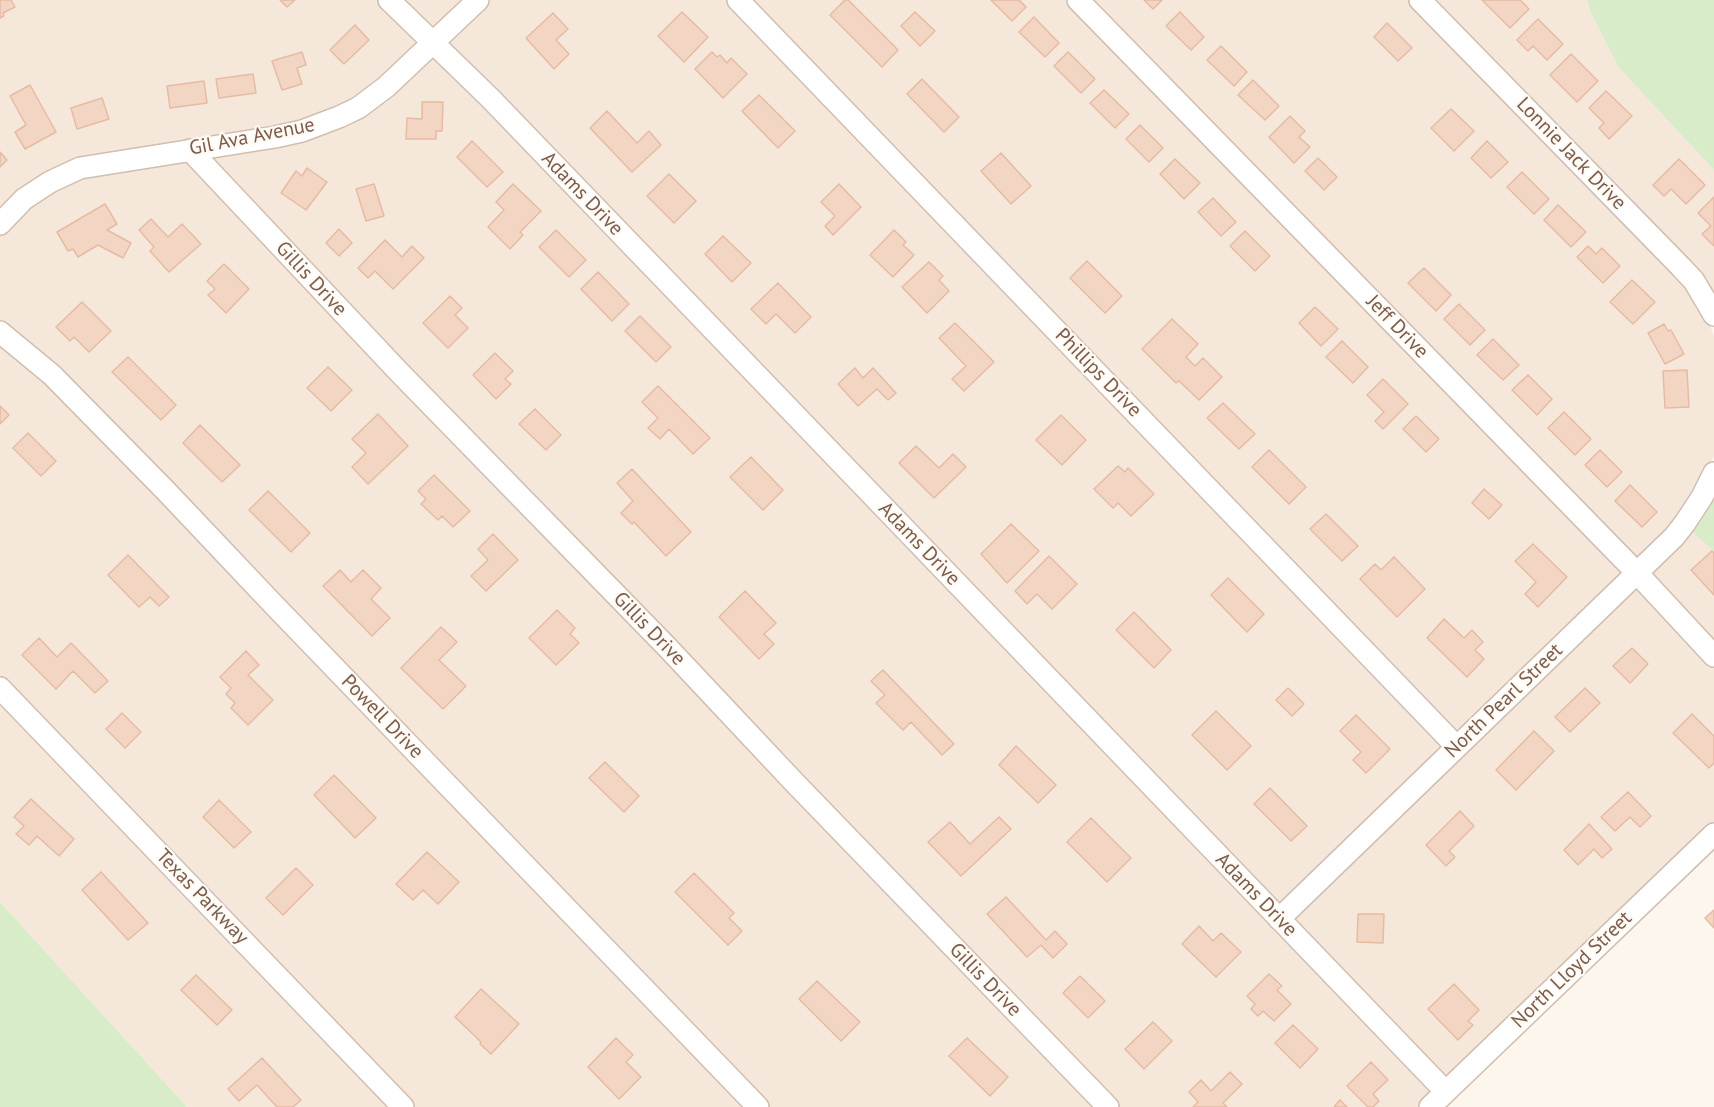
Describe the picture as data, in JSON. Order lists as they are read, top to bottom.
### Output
{
  "streets": {
    "street": [
      "Gil Ava Avenue",
      "Lonnie Jack Drive",
      "Adams Drive",
      "Gillis Drive",
      "Jeff Drive",
      "Phillips Drive",
      "North Pearl Street",
      "Powell Drive",
      "Texas Parkway",
      "North Lloyd Street"
    ]
  },
  "crossings": [
    ["Gil Ava Avenue", "Adams Drive"],
    ["Gil Ava Avenue", "Gillis Drive"],
    ["Adams Drive", "North Pearl Street"],
    ["Adams Drive", "North Lloyd Street"],
    ["Jeff Drive", "North Pearl Street"],
    ["Phillips Drive", "North Pearl Street"]
  ]
}
